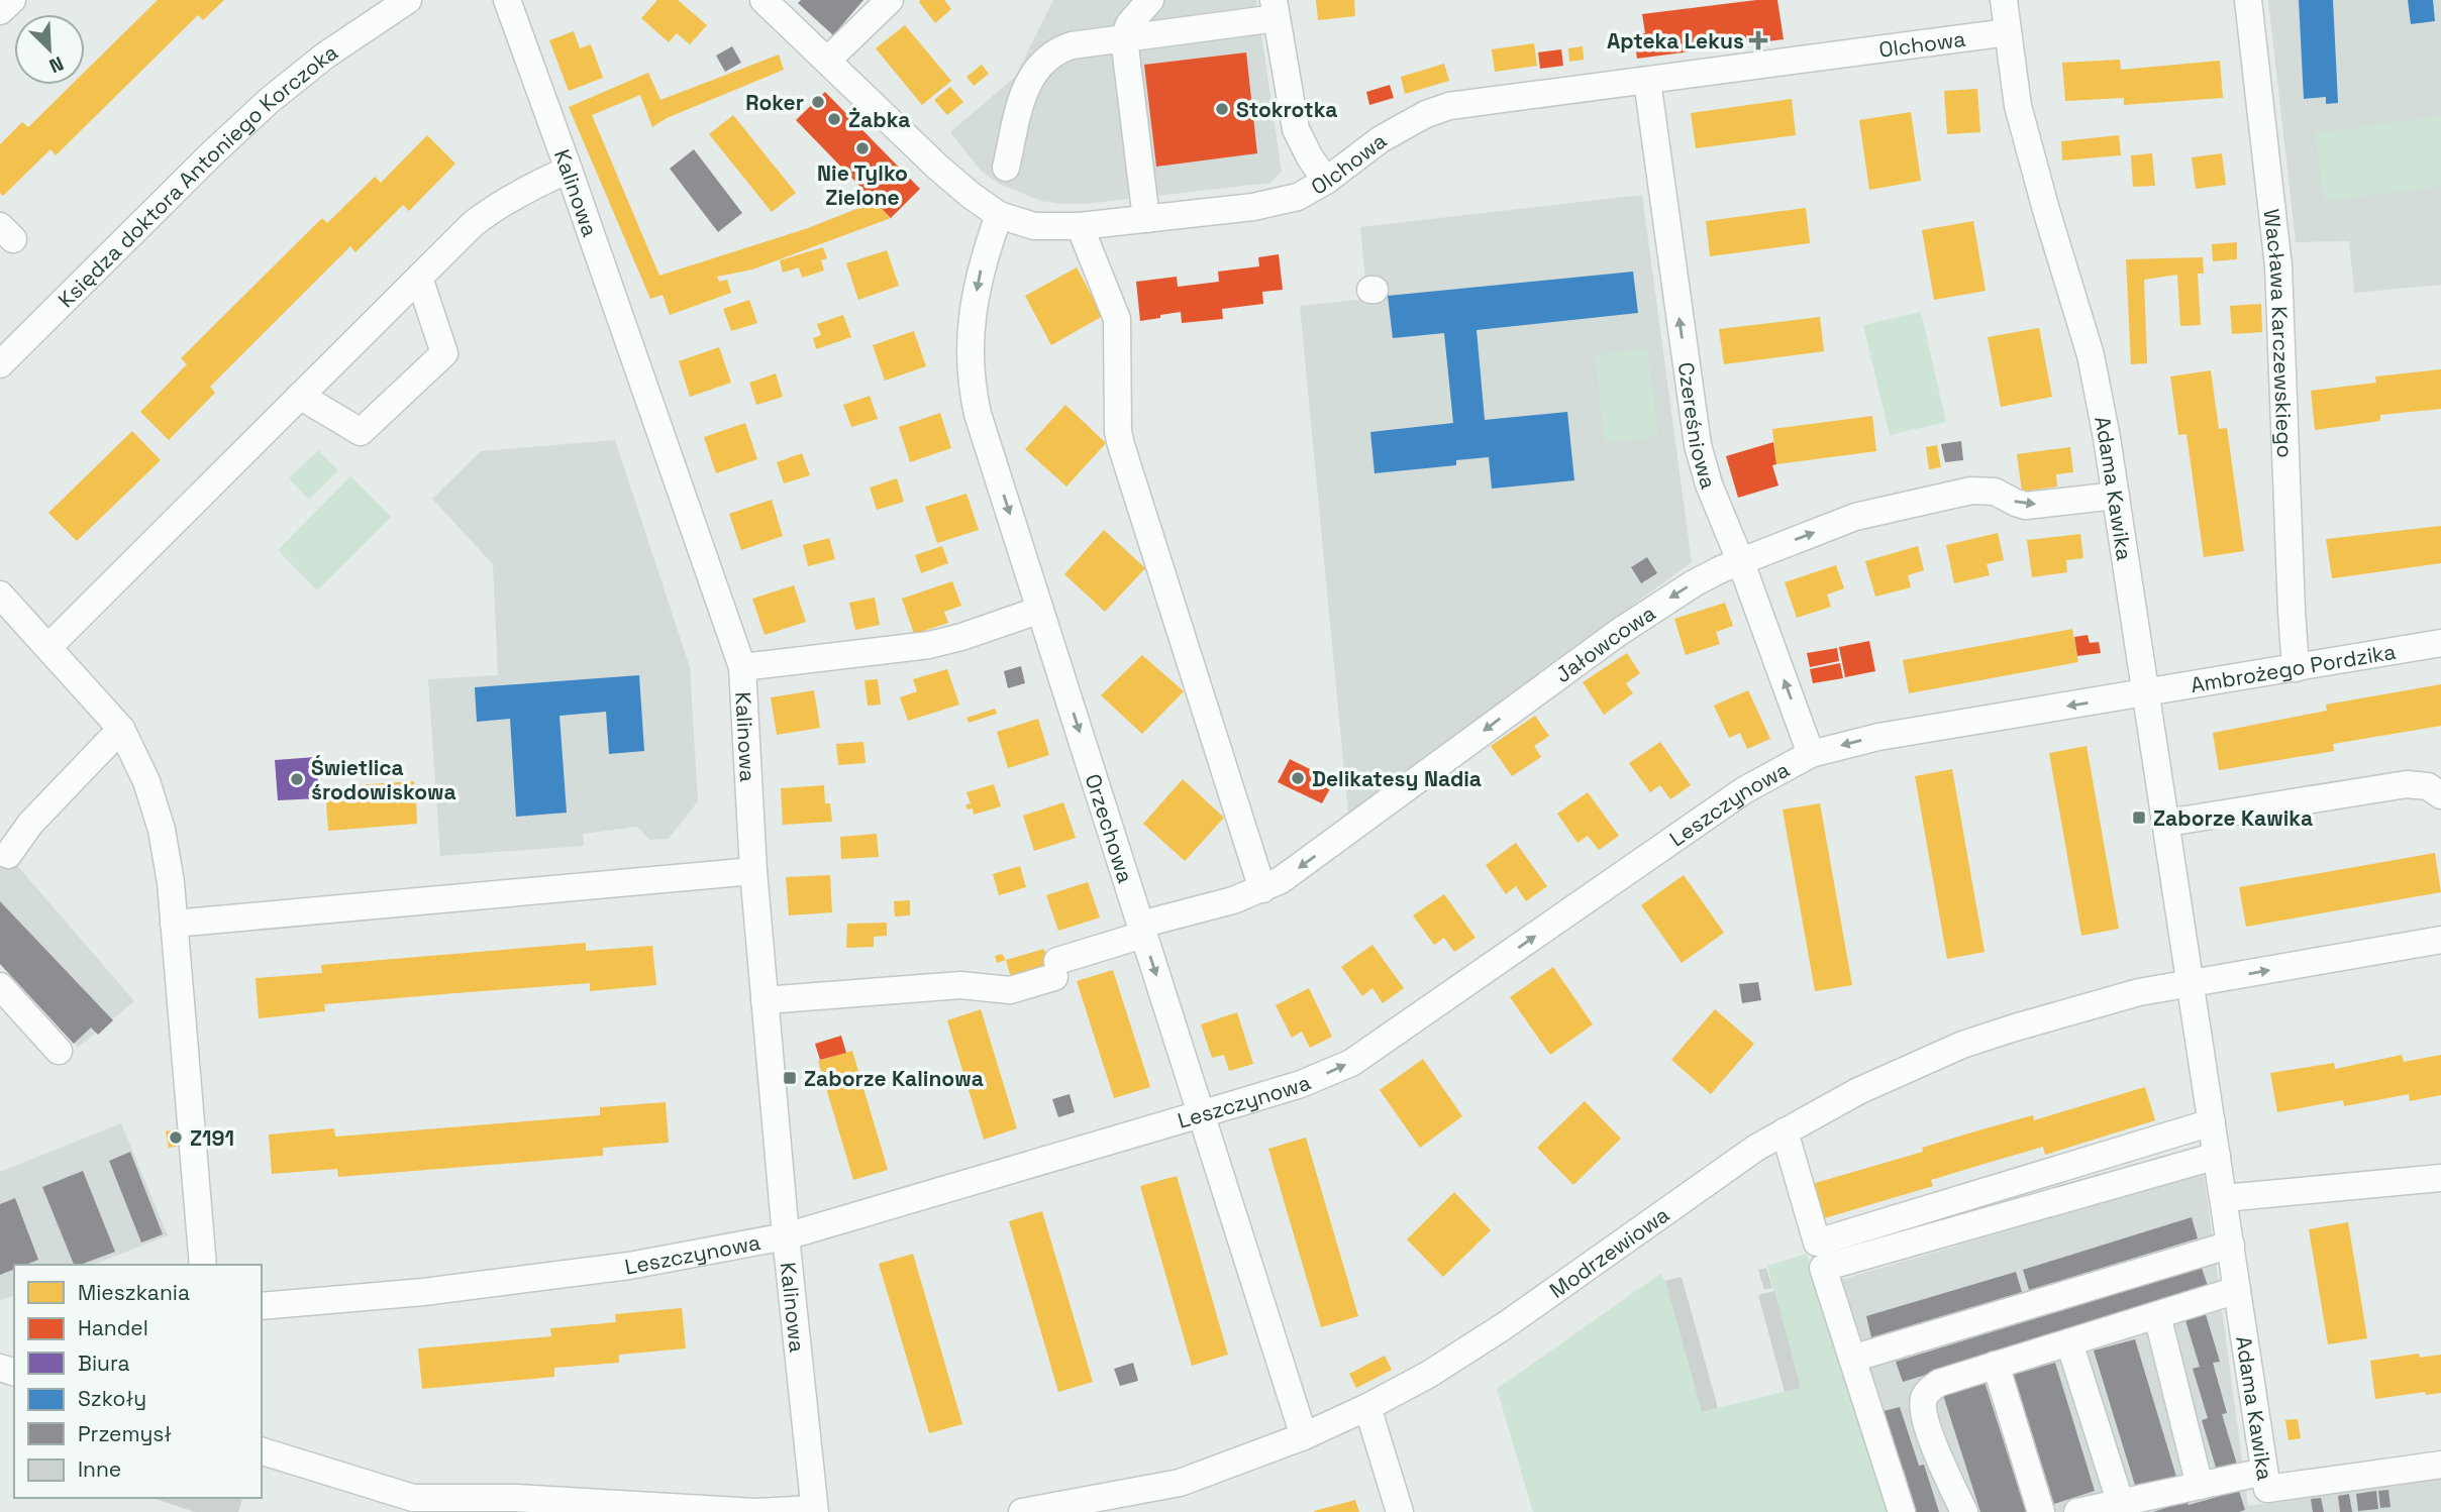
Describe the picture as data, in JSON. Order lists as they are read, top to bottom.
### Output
{
  "streets": {
    "street": [
      "Olchowa",
      "Księdza doktora Antoniego Korczoka",
      "Kalinowa",
      "Wacława Karczewskiego",
      "Czereśniowa",
      "Adama Kawika",
      "Jałowcowa",
      "Ambrożego Pordzika",
      "Leszczynowa",
      "Orzechowa",
      "Modrzewiowa"
    ]
  },
  "crossings": [
    ["Olchowa", "Czereśniowa"],
    ["Olchowa", "Adama Kawika"],
    ["Olchowa", "Orzechowa"],
    ["Kalinowa", "Jałowcowa"],
    ["Kalinowa", "Leszczynowa"],
    ["Wacława Karczewskiego", "Ambrożego Pordzika"],
    ["Czereśniowa", "Jałowcowa"],
    ["Czereśniowa", "Leszczynowa"],
    ["Adama Kawika", "Jałowcowa"],
    ["Adama Kawika", "Ambrożego Pordzika"],
    ["Adama Kawika", "Leszczynowa"],
    ["Adama Kawika", "Modrzewiowa"],
    ["Jałowcowa", "Orzechowa"],
    ["Ambrożego Pordzika", "Leszczynowa"],
    ["Leszczynowa", "Orzechowa"],
    ["Orzechowa", "Modrzewiowa"]
  ],
  "one_way": ["Czereśniowa"],
  "places": {
    "health": ["Apteka Lekus"],
    "other": [
      "Roker",
      "Stokrotka",
      "Żabka",
      "Nie Tylko Zielone",
      "Delikatesy Nadia",
      "Świetlica środowiskowa",
      "Z191"
    ],
    "transit": ["Zaborze Kawika", "Zaborze Kalinowa"]
  },
  "legend": [
    "Mieszkania",
    "Handel",
    "Biura",
    "Szkoły",
    "Przemysł",
    "Inne"
  ],
  "north": "bottom right"
}
